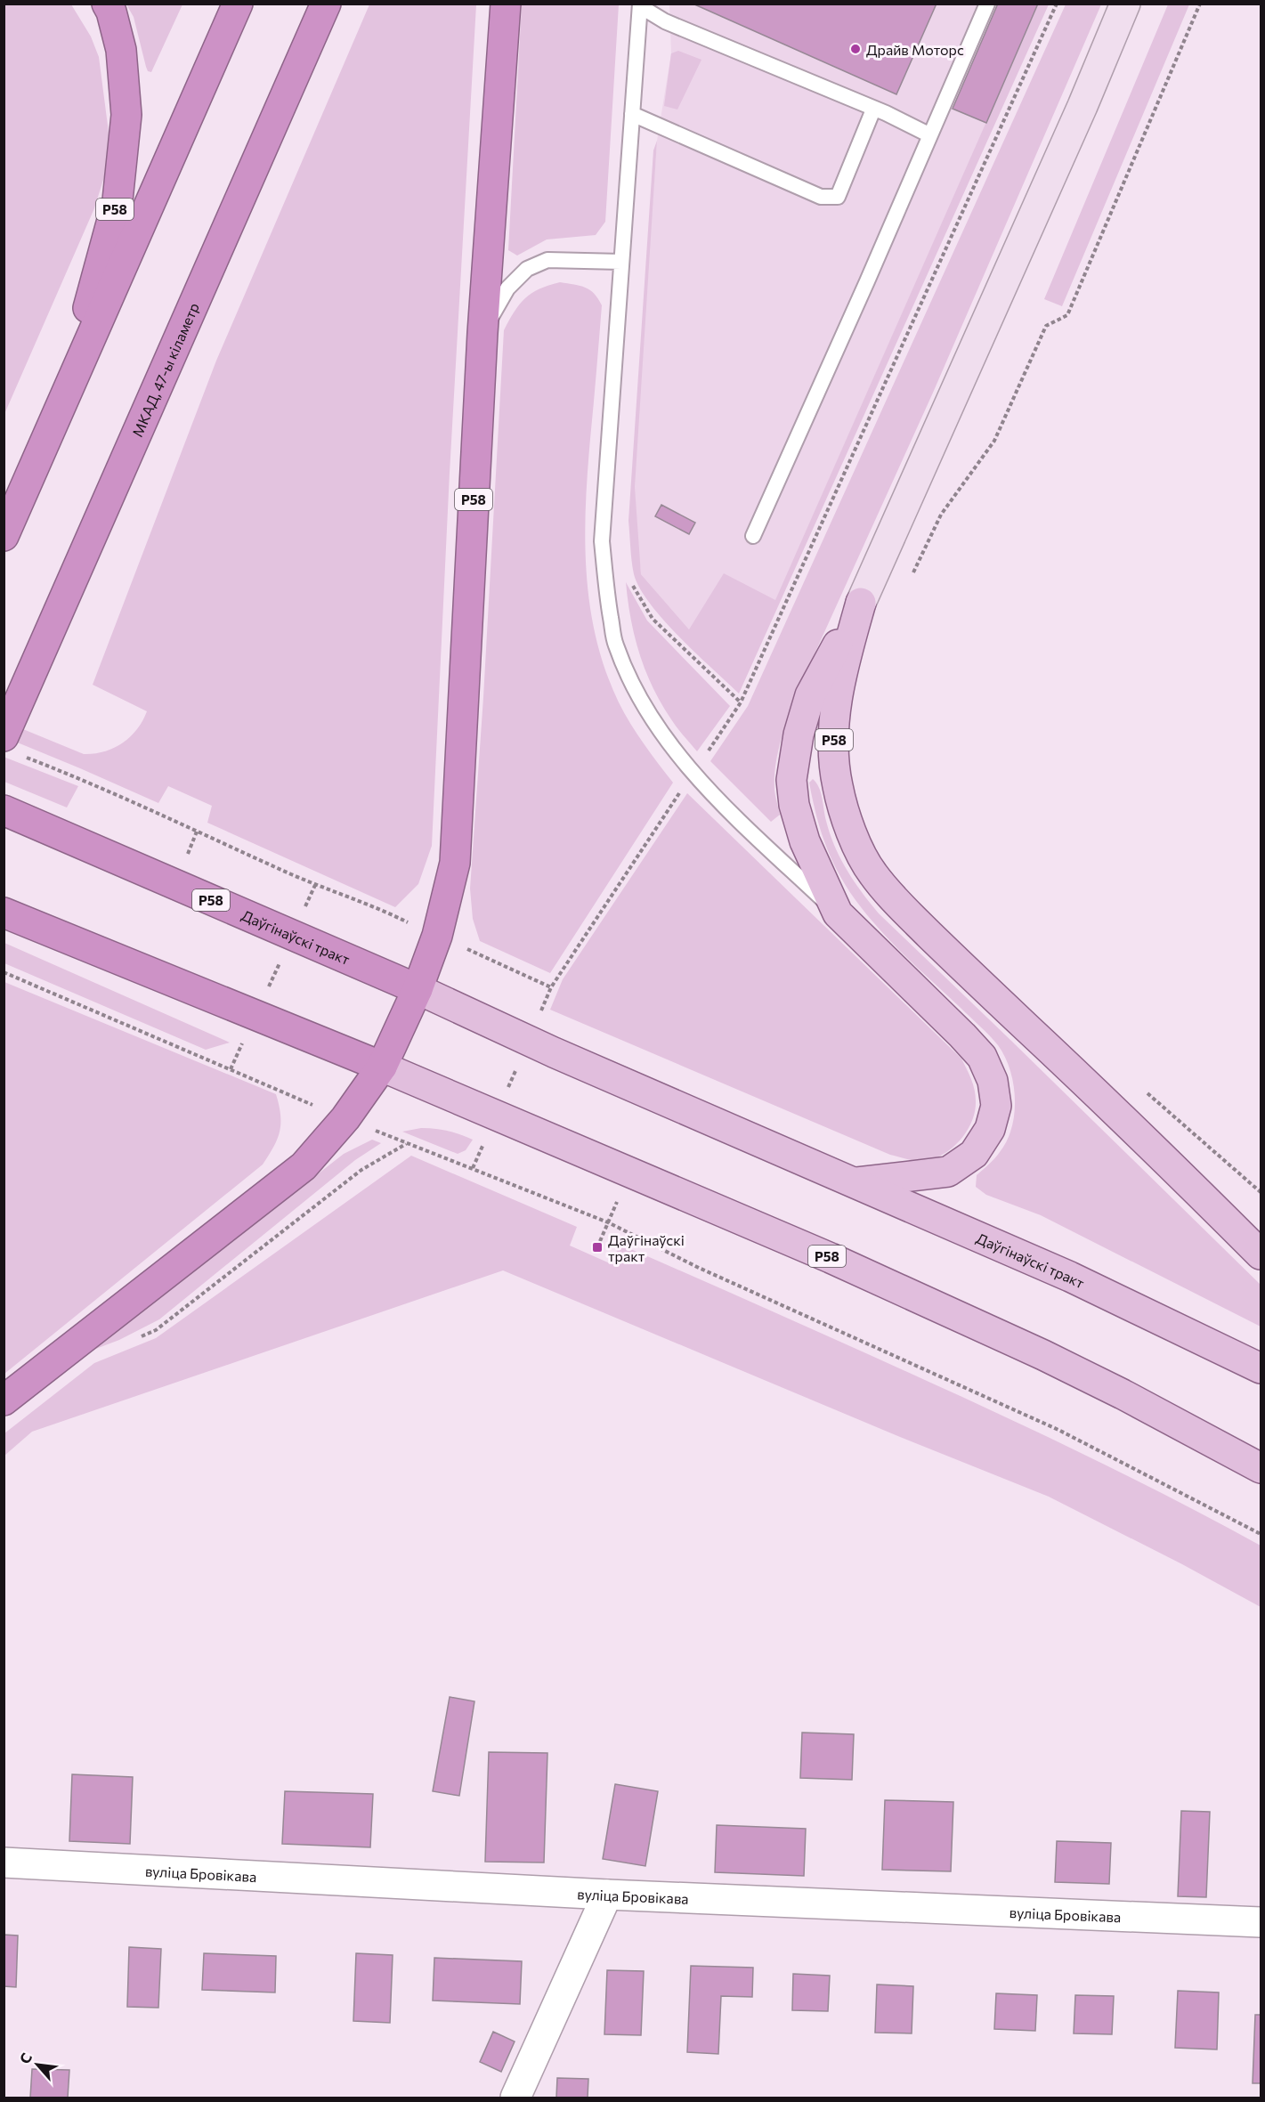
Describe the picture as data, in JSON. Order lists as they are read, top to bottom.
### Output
{
  "streets": {
    "highway": ["Р58", "МКАД, 47-ы кіламетр", "Даўгінаўскі тракт"],
    "street": ["вуліца Бровікава"]
  },
  "crossings": [
    ["Р58", "Даўгінаўскі тракт"]
  ],
  "places": {
    "other": ["Драйв Моторс"],
    "transit": ["Даўгінаўскі тракт"]
  },
  "north": "top left"
}
